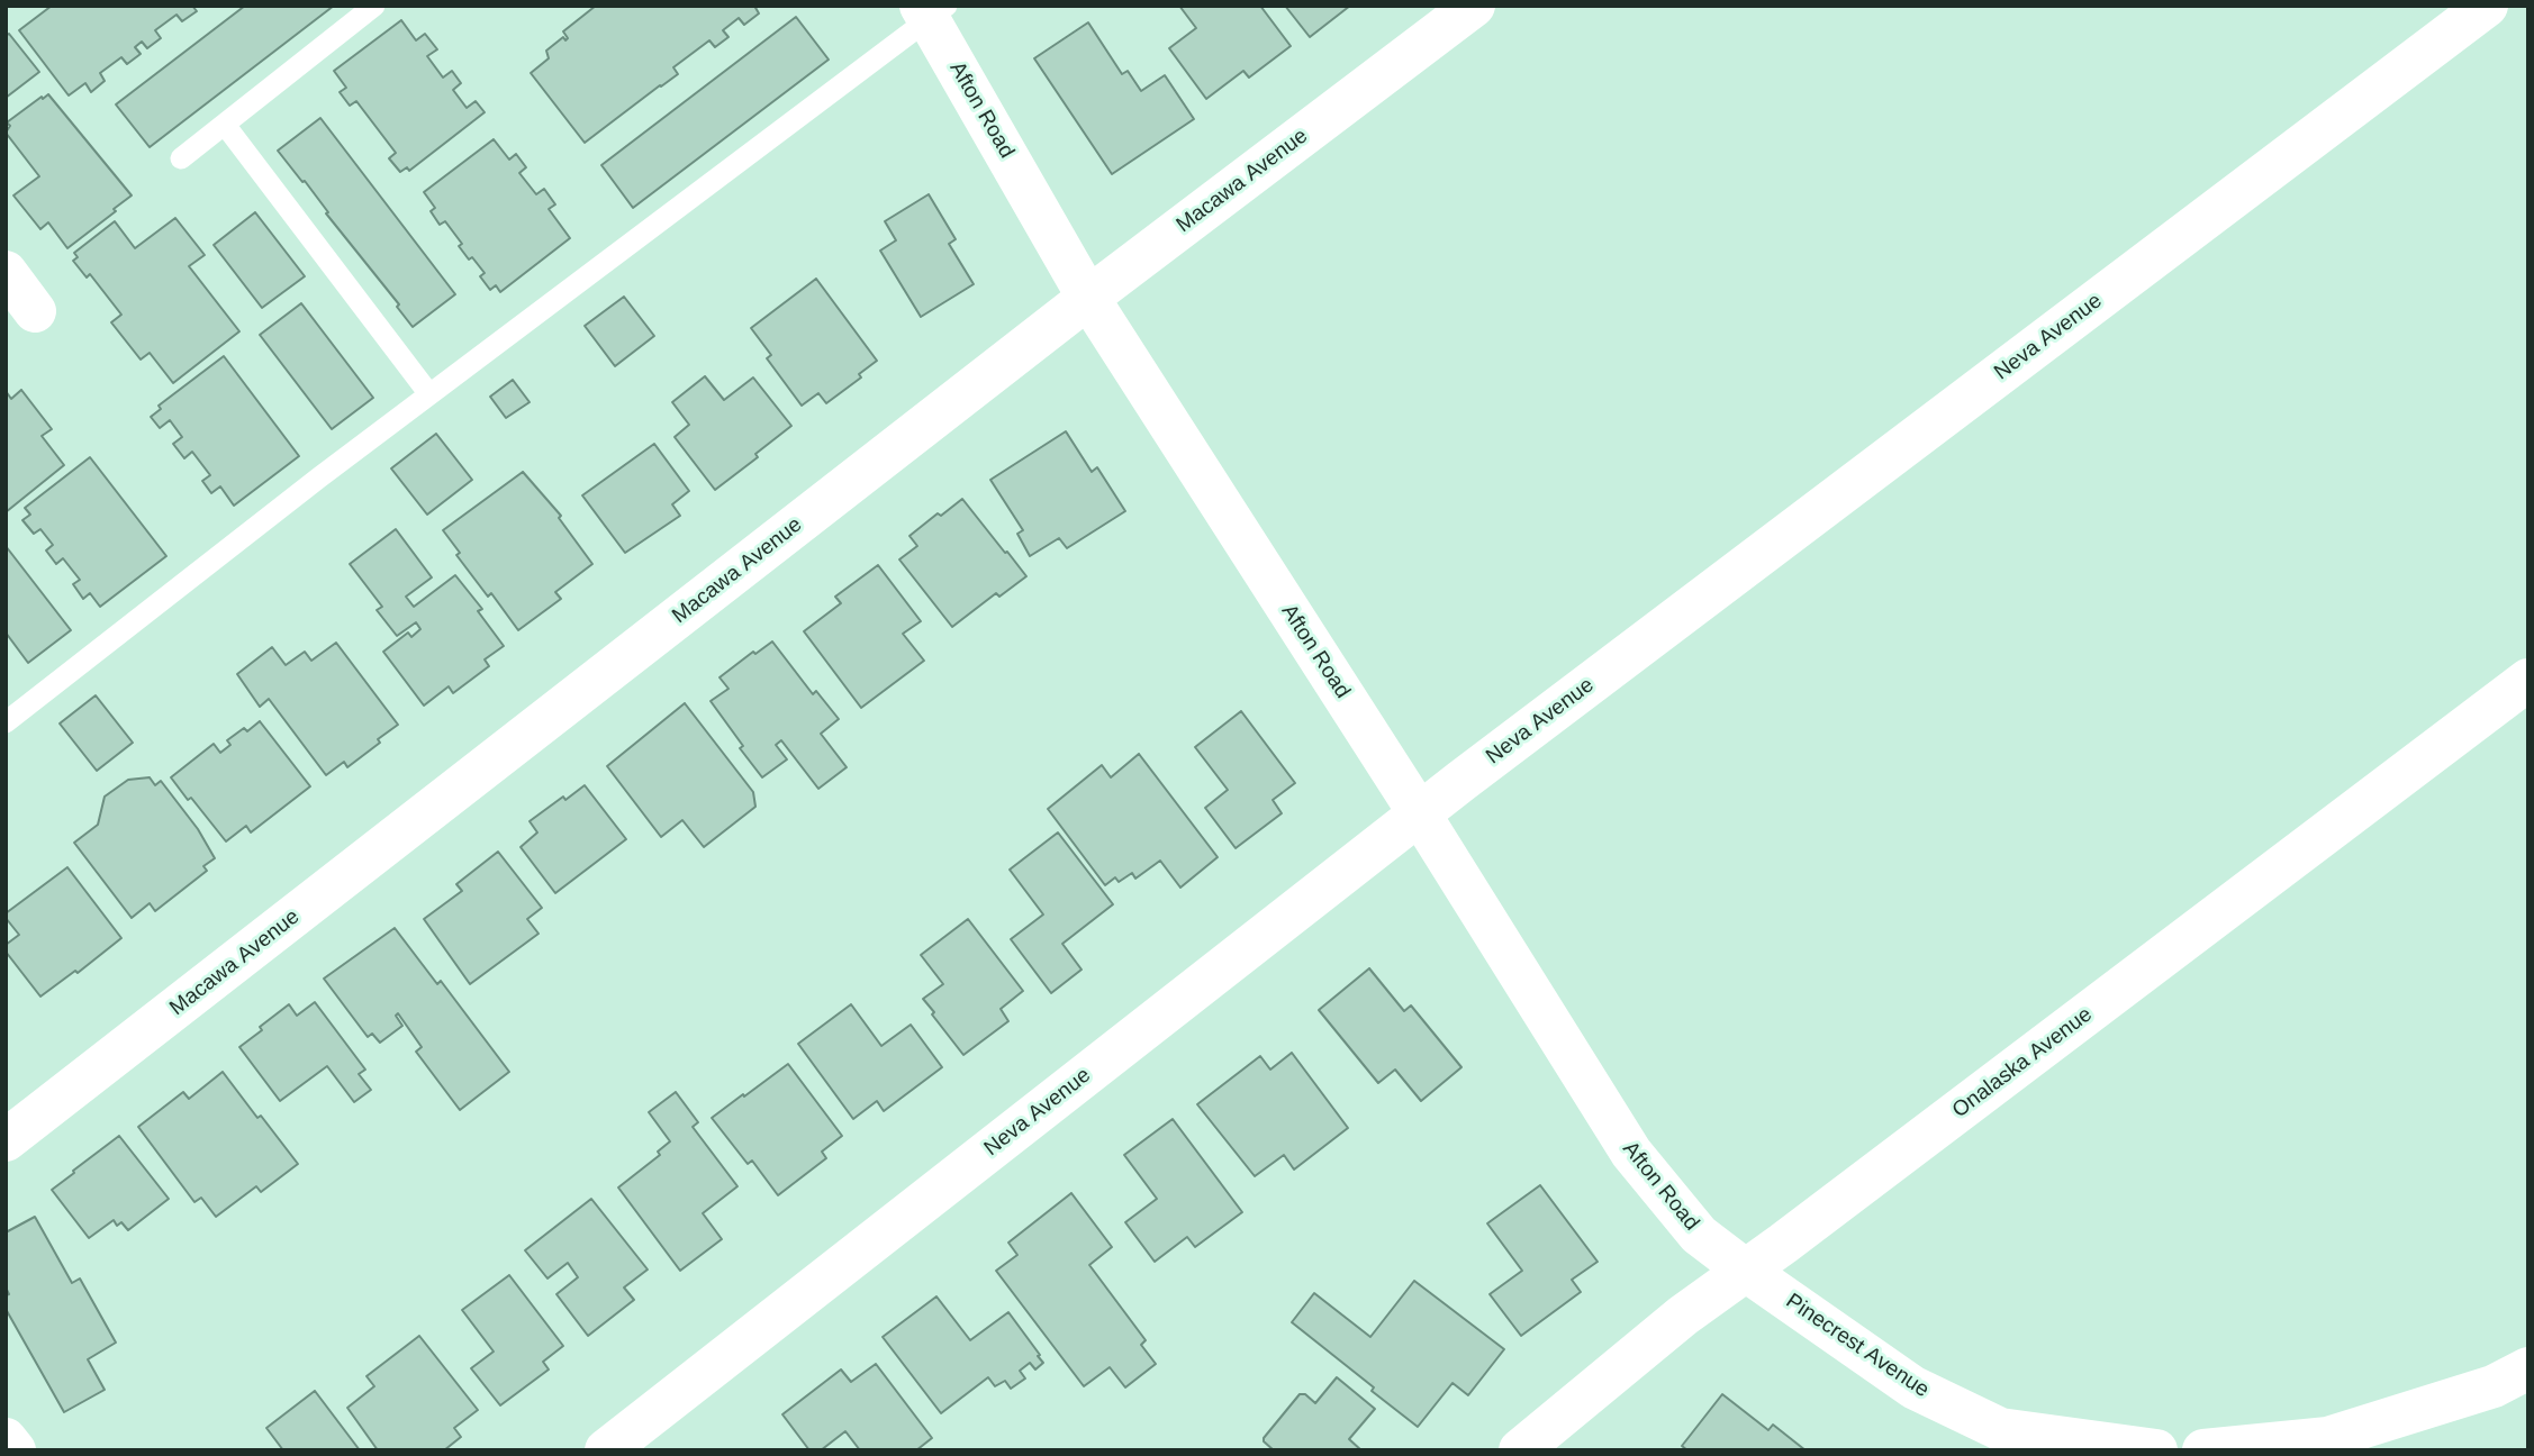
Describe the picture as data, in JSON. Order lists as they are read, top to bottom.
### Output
{
  "streets": {
    "street": [
      "Afton Road",
      "Macawa Avenue",
      "Neva Avenue",
      "Onalaska Avenue",
      "Pinecrest Avenue"
    ]
  },
  "crossings": [
    ["Afton Road", "Macawa Avenue"],
    ["Afton Road", "Neva Avenue"],
    ["Afton Road", "Onalaska Avenue"],
    ["Afton Road", "Pinecrest Avenue"],
    ["Onalaska Avenue", "Pinecrest Avenue"]
  ]
}
